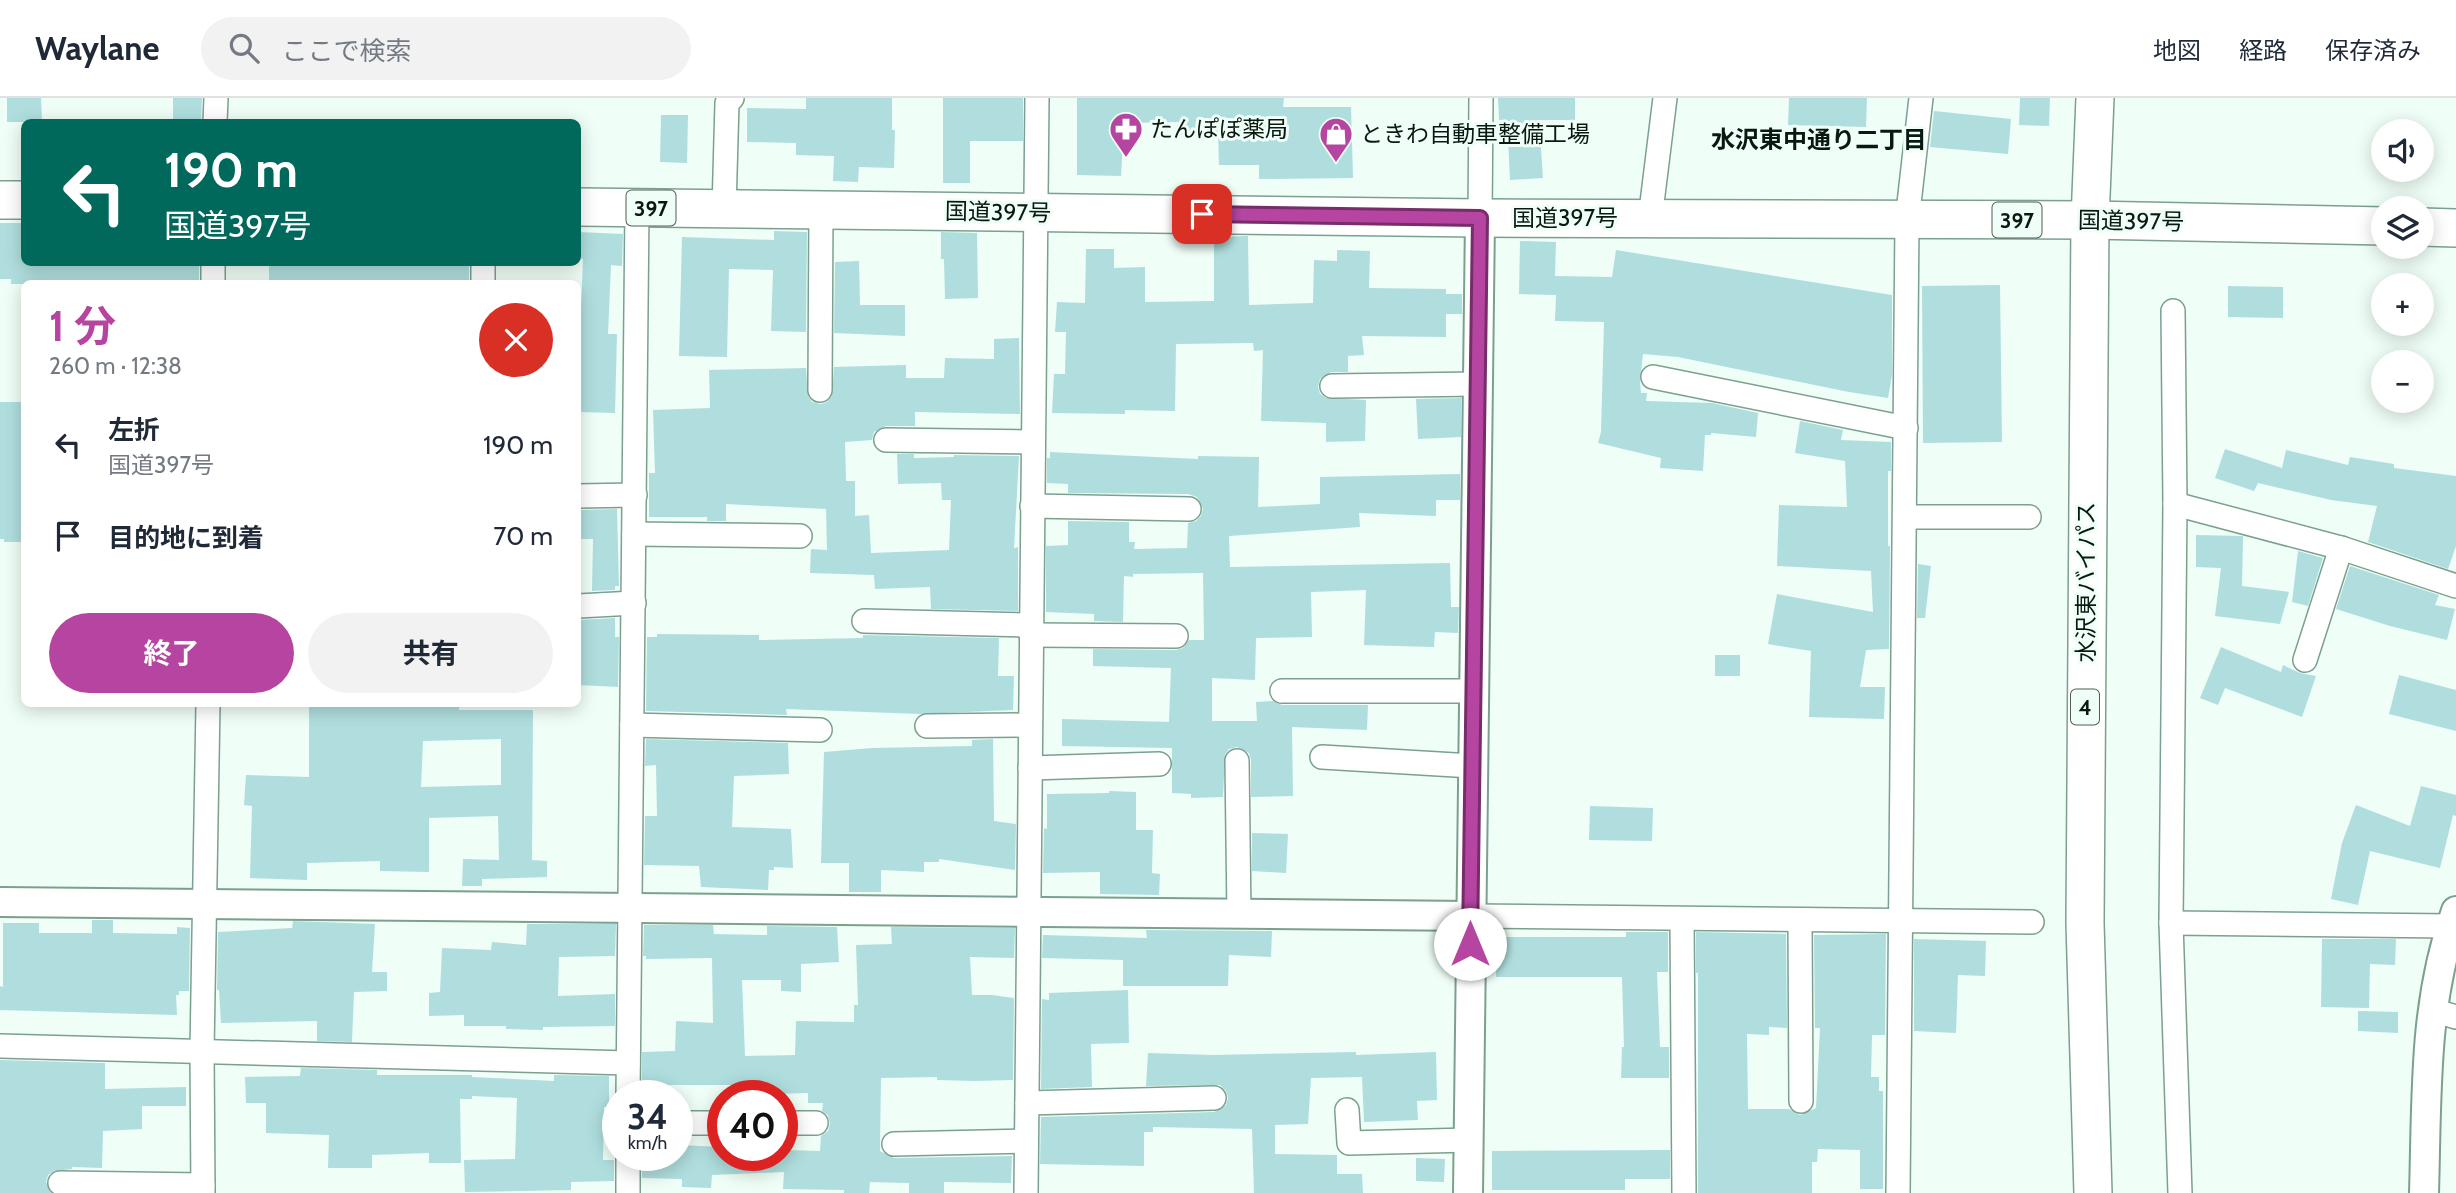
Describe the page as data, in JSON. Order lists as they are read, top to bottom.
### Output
{
  "streets": {
    "highway": [
      "397",
      "国道397号",
      "水沢東バイパス",
      "4"
    ]
  },
  "crossings": [
    ["国道397号", "水沢東バイパス"]
  ],
  "districts": ["水沢東中通り二丁目"],
  "places": {
    "pharmacy": ["たんぽぽ薬局"],
    "shop": ["ときわ自動車整備工場"]
  },
  "page": {
    "header": "Waylane",
    "search": "ここで検索",
    "nav": ["地図", "経路", "保存済み"],
    "map_buttons": ["+", "−"],
    "turn": ["190 m", "国道397号"],
    "heading": ["1 分", "260 m · 12:38"],
    "list": [
      {
        "name": "左折",
        "note": "国道397号",
        "value": "190 m"
      },
      {
        "name": "目的地に到着",
        "value": "70 m"
      }
    ],
    "buttons": ["終了", "共有"],
    "speed": "34 km/h",
    "limit": "40"
  }
}
